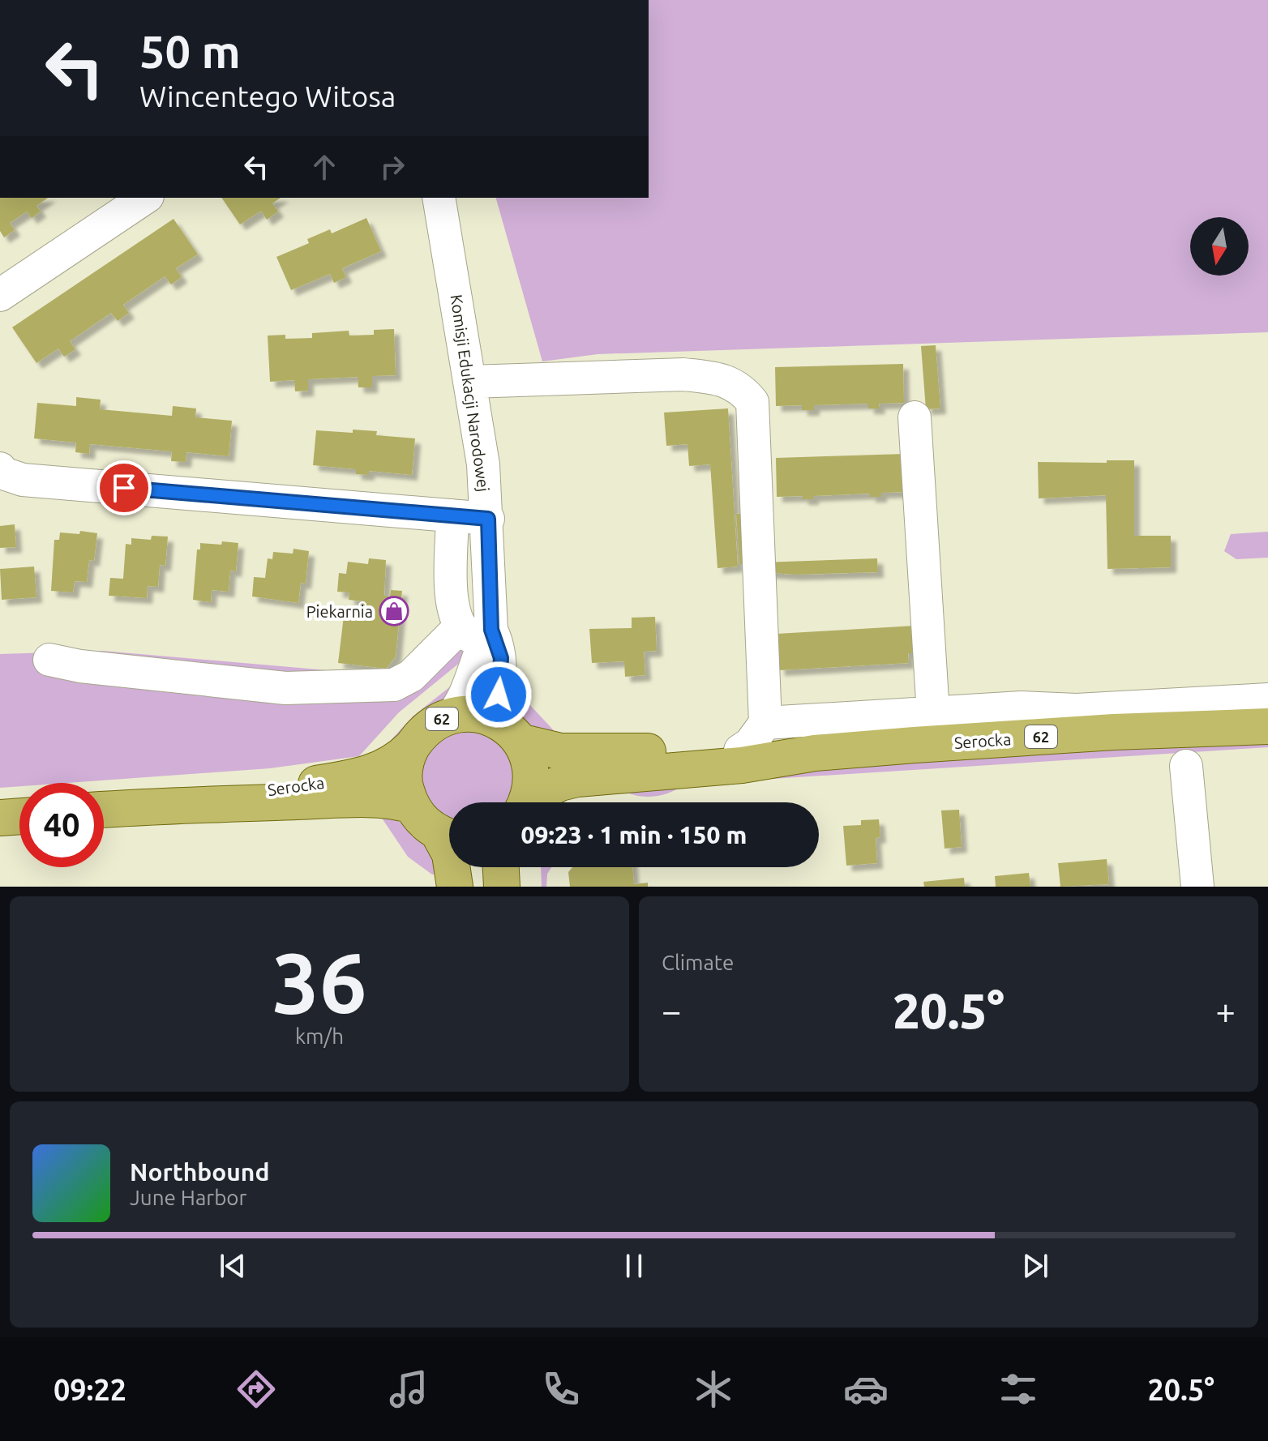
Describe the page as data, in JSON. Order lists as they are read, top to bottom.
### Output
{
  "streets": {
    "main road": ["62", "Serocka"],
    "street": ["Komisji Edukacji Narodowej"]
  },
  "crossings": [
    ["Komisji Edukacji Narodowej", "62"],
    ["Komisji Edukacji Narodowej", "Serocka"],
    ["62", "Serocka"]
  ],
  "places": {
    "shop": ["Piekarnia"]
  },
  "north": "bottom",
  "page": {
    "turn": ["50 m", "Wincentego Witosa"],
    "limit": "40",
    "trip": "09:23 · 1 min · 150 m",
    "tile": [
      ["36", "km/h"],
      "Climate"
    ],
    "heat": ["−", "20.5°", "+"],
    "song": ["Northbound", "June Harbor"],
    "tabs": ["09:22", "20.5°"]
  }
}
